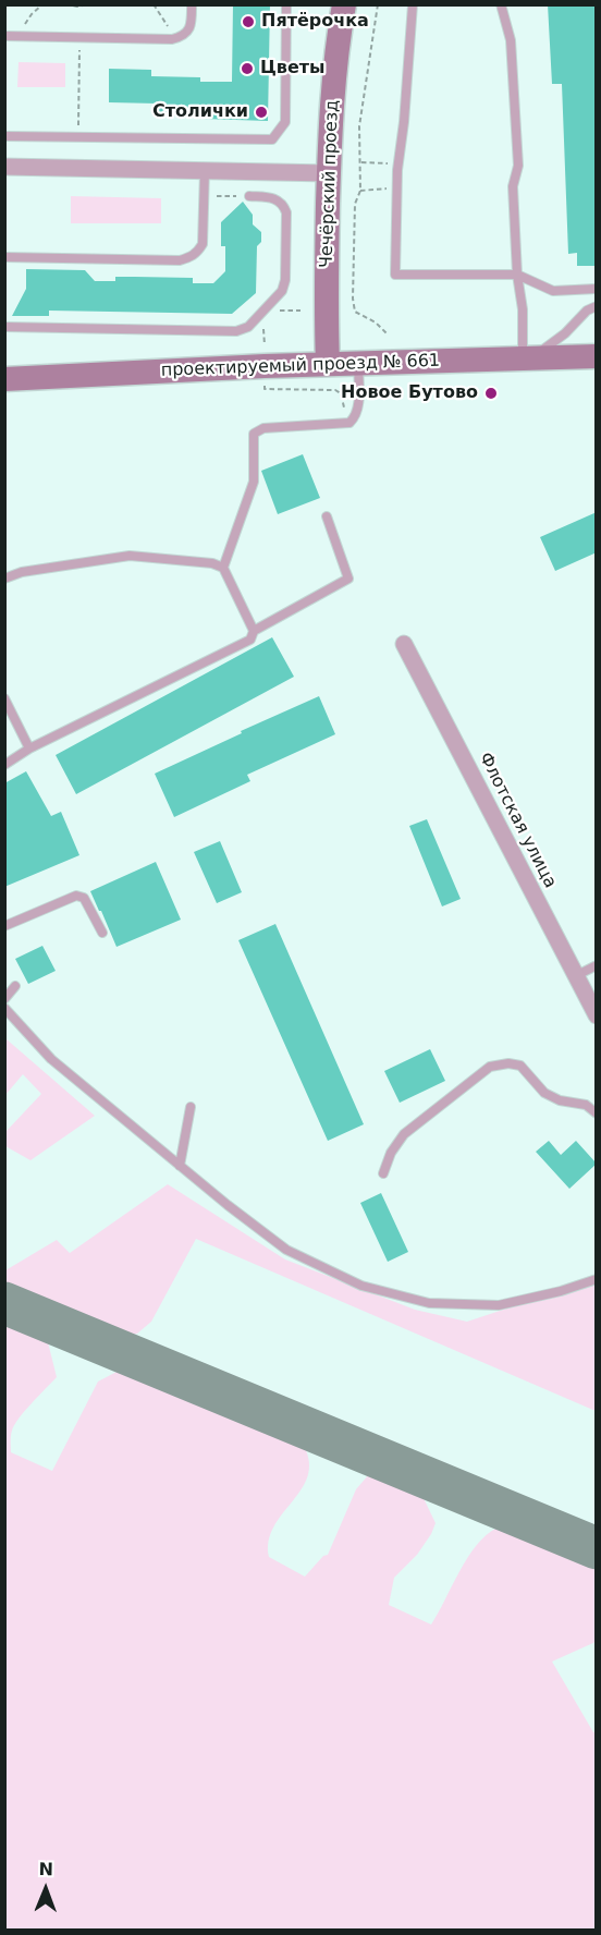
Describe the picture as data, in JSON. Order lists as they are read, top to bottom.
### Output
{
  "streets": {
    "main road": ["Чечёрский проезд", "проектируемый проезд № 661"],
    "street": ["Флотская улица"]
  },
  "crossings": [
    ["Чечёрский проезд", "проектируемый проезд № 661"]
  ],
  "places": [
    "Пятёрочка",
    "Цветы",
    "Столички",
    "Новое Бутово"
  ],
  "north": "top"
}
